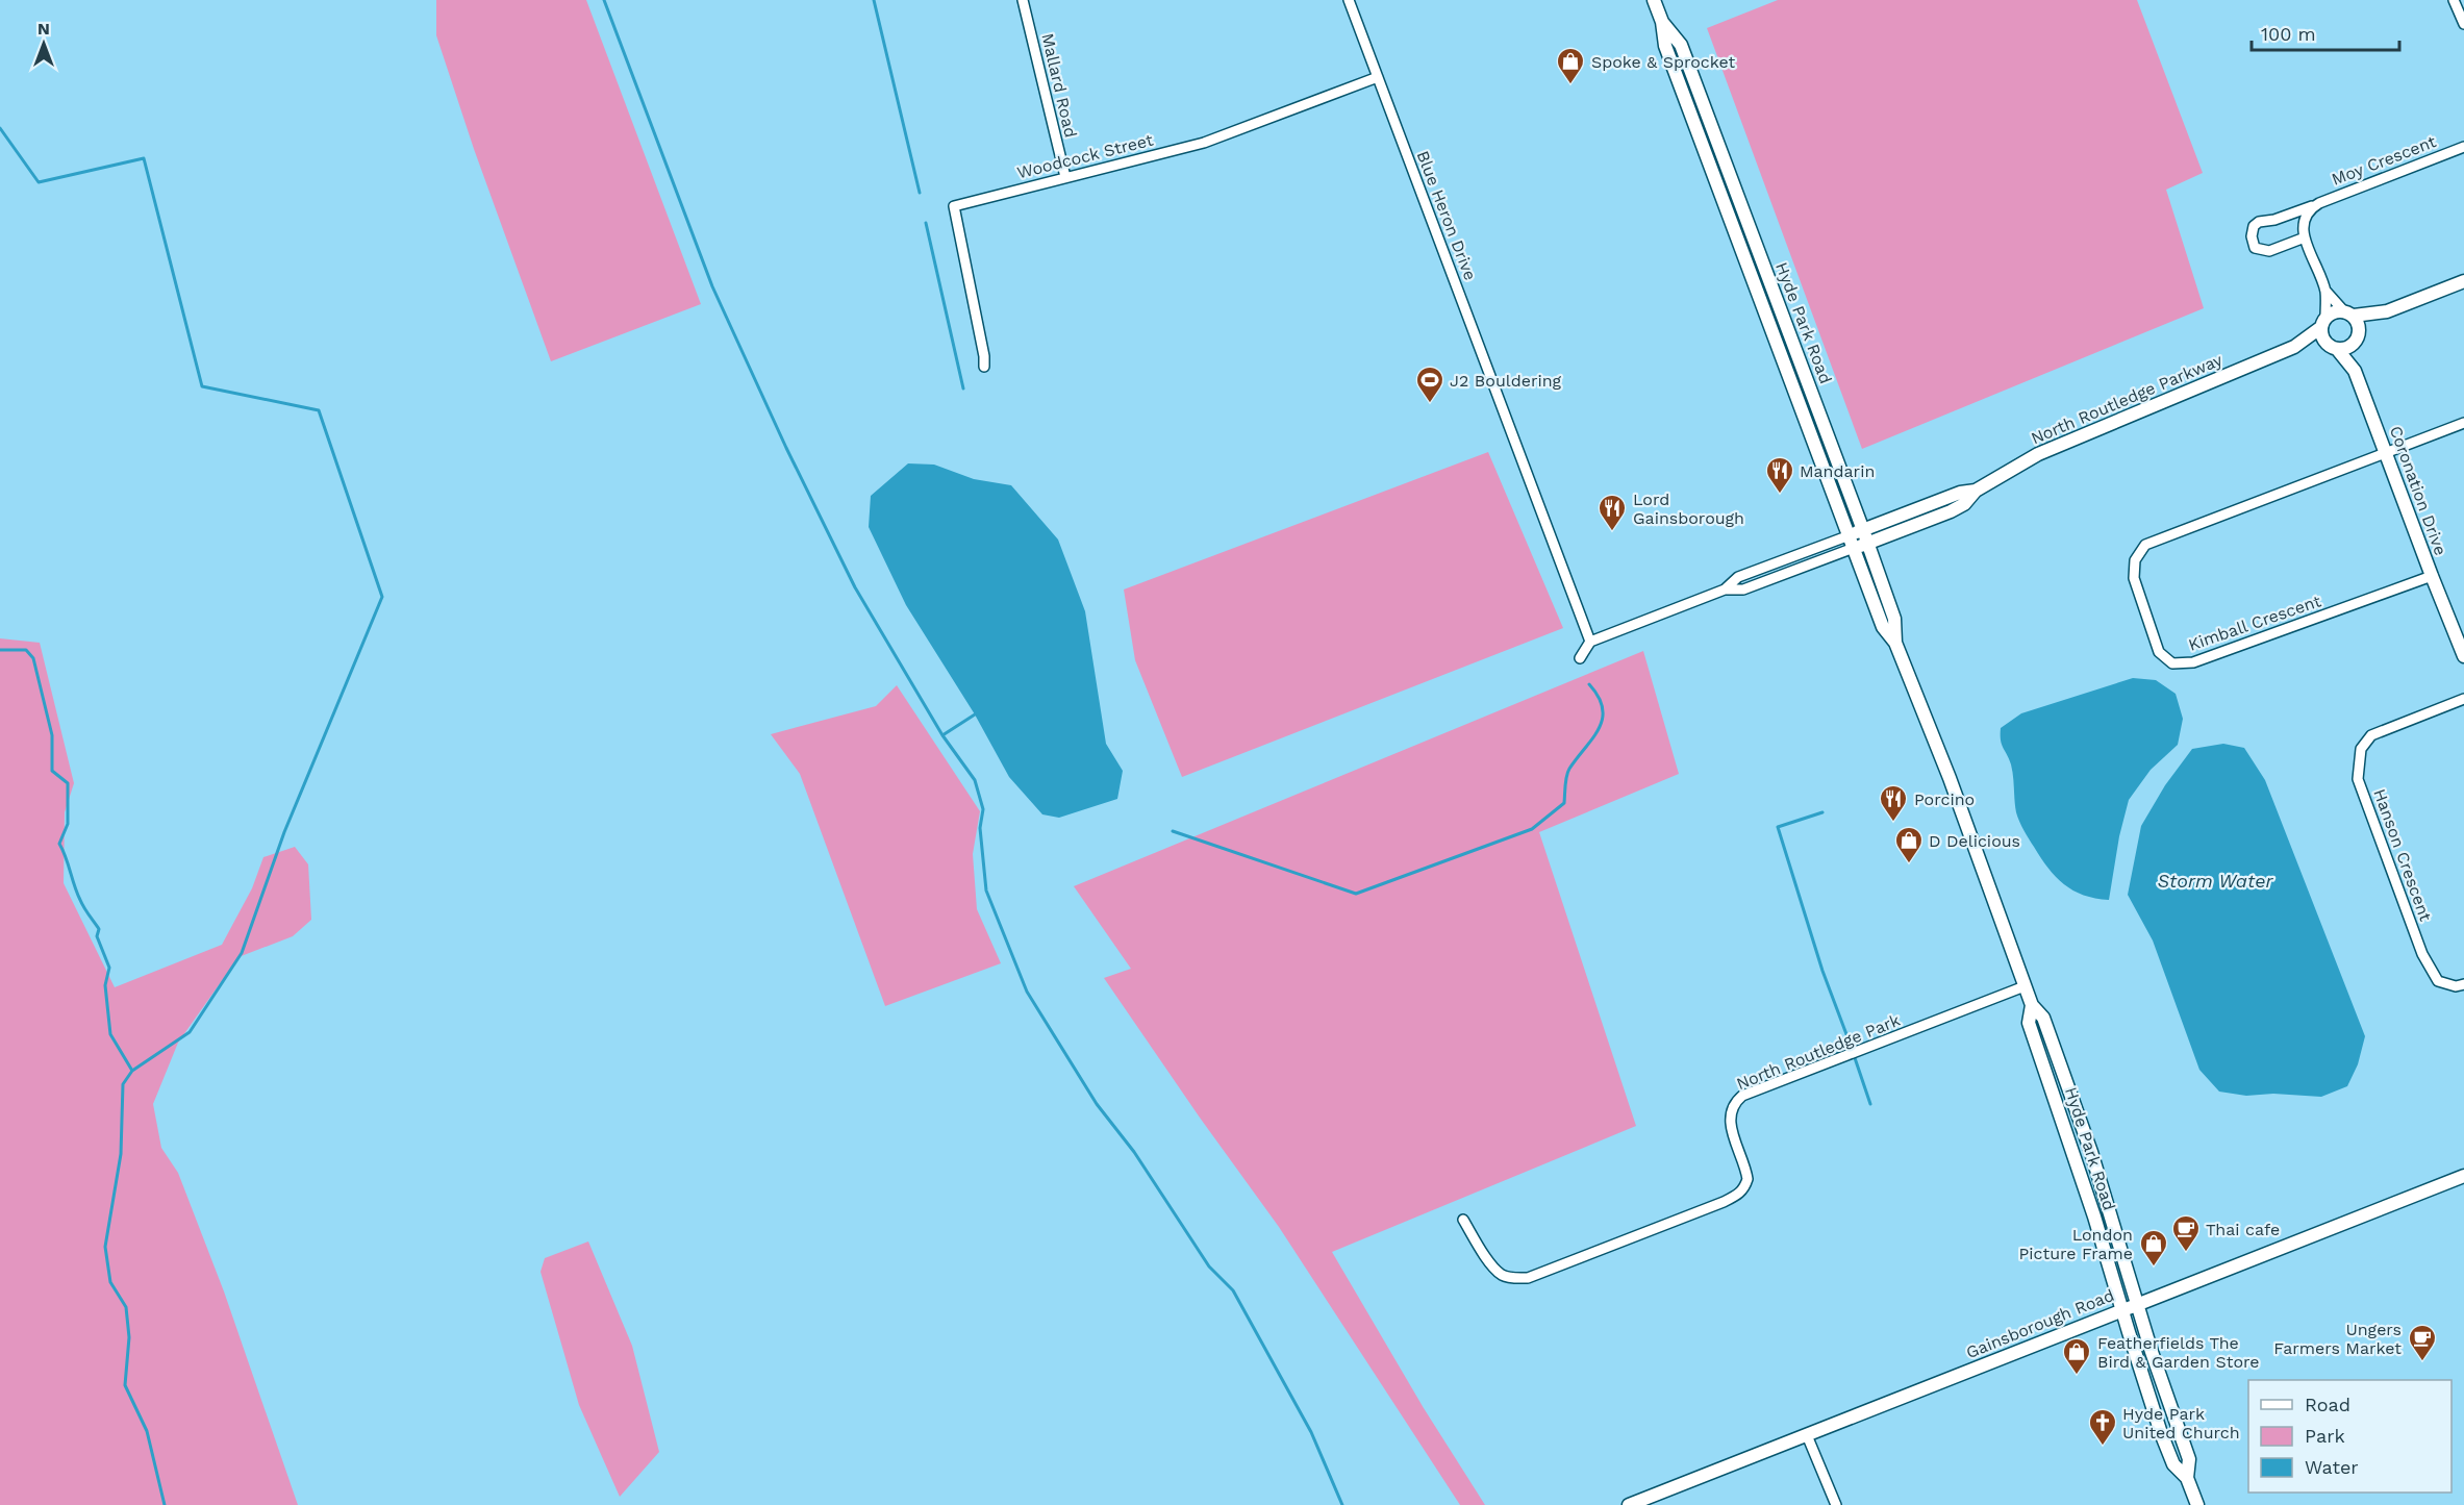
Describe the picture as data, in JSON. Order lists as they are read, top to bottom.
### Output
{
  "streets": {
    "main road": [
      "Hyde Park Road",
      "North Routledge Parkway",
      "Coronation Drive",
      "Gainsborough Road"
    ],
    "street": [
      "Mallard Road",
      "Woodcock Street",
      "Moy Crescent",
      "Blue Heron Drive",
      "Kimball Crescent",
      "Hanson Crescent",
      "North Routledge Park"
    ]
  },
  "crossings": [
    ["Mallard Road", "Woodcock Street"],
    ["Woodcock Street", "Blue Heron Drive"],
    ["Hyde Park Road", "North Routledge Parkway"],
    ["Hyde Park Road", "North Routledge Park"],
    ["Hyde Park Road", "Gainsborough Road"],
    ["North Routledge Parkway", "Coronation Drive"],
    ["Coronation Drive", "Kimball Crescent"]
  ],
  "water": ["Storm Water"],
  "places": {
    "shop": [
      "Spoke & Sprocket",
      "D Delicious",
      "London Picture Frame",
      "Featherfields The Bird & Garden Store"
    ],
    "sports": ["J2 Bouldering"],
    "restaurant": ["Mandarin", "Lord Gainsborough", "Porcino"],
    "cafe": ["Thai cafe", "Ungers Farmers Market"],
    "church": ["Hyde Park United Church"]
  },
  "legend": ["Road", "Park", "Water"],
  "scale_bar": "100 m",
  "north": "top"
}
